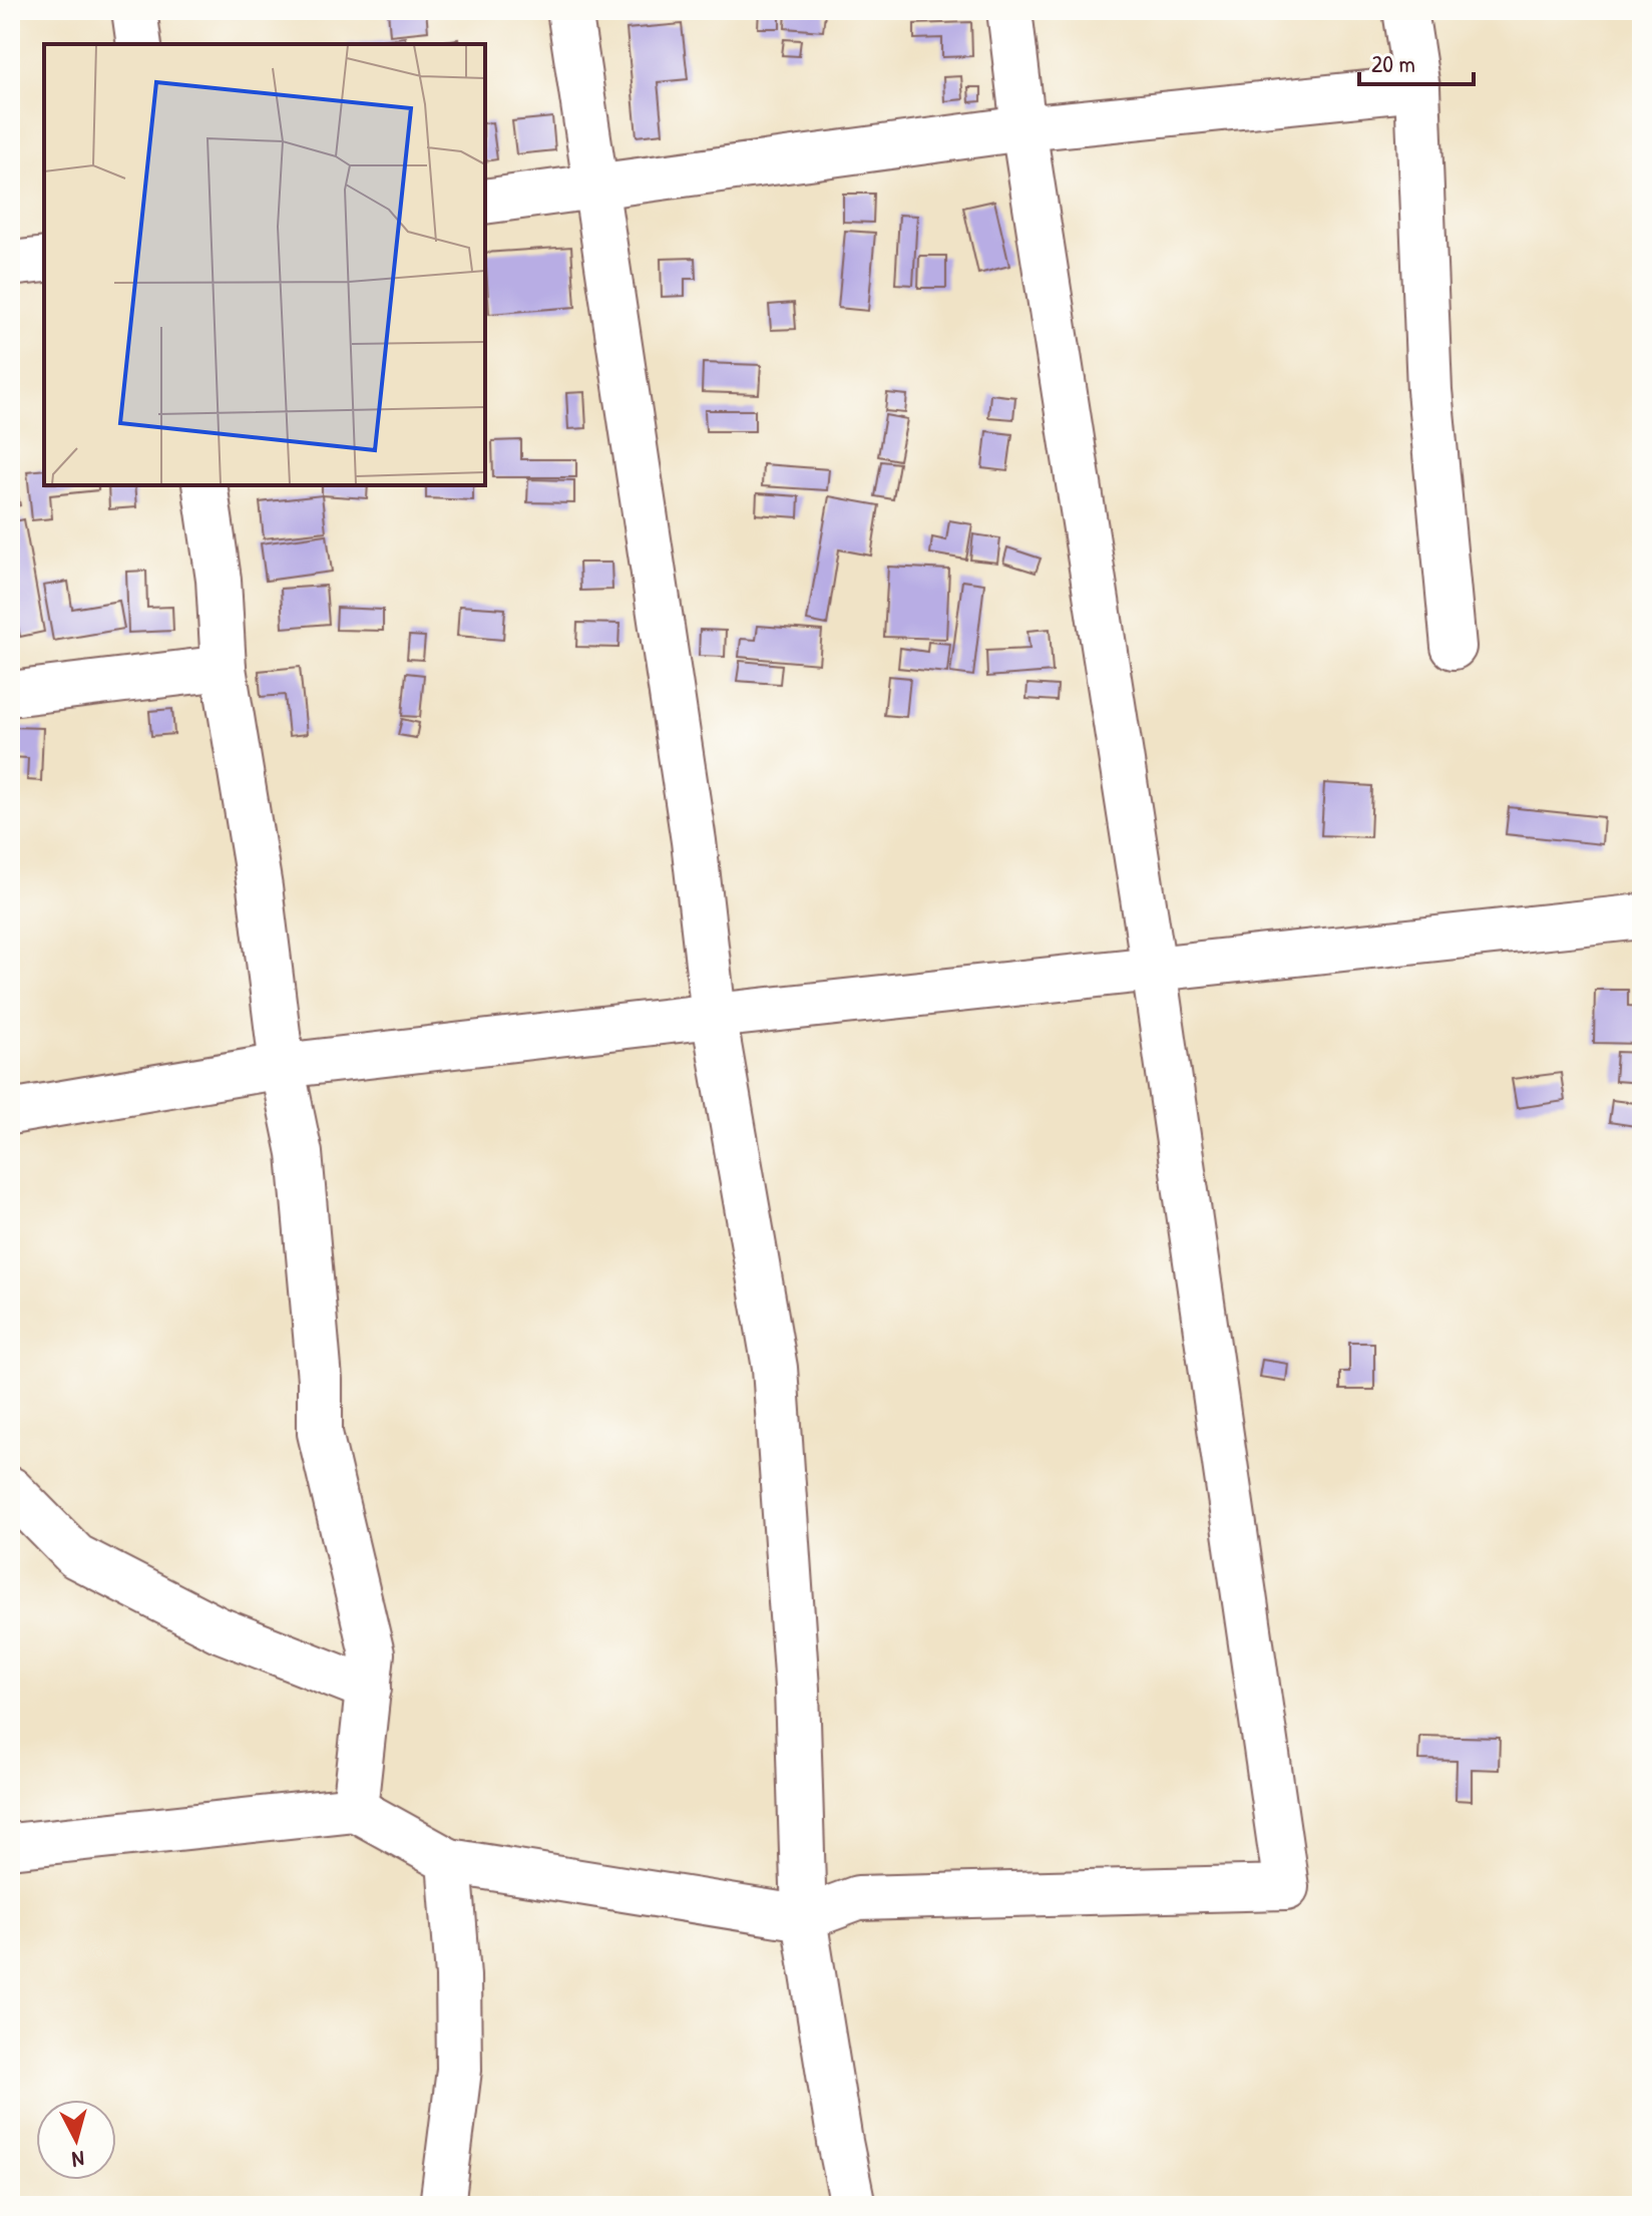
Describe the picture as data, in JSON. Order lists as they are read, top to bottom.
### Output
{
  "scale_bar": "20 m",
  "north": "bottom"
}
